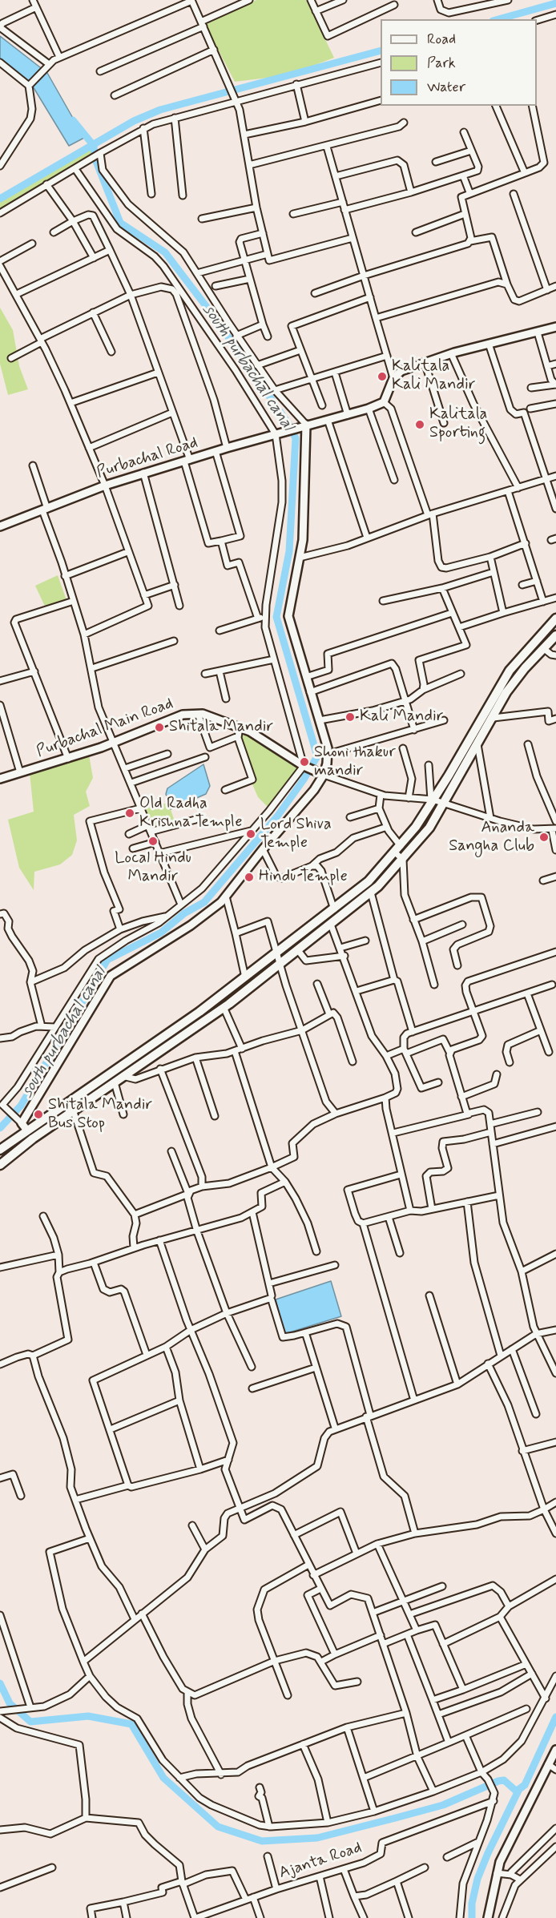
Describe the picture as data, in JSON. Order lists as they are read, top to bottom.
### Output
{
  "streets": {
    "street": ["Purbachal Road", "Purbachal Main Road", "Ajanta Road"]
  },
  "water": ["south purbachal canal"],
  "places": [
    "Kalitala Kali Mandir",
    "Kalitala Sporting",
    "Kali Mandir",
    "Shitala Mandir",
    "Shoni thakur mandir",
    "Old Radha Krishna Temple",
    "Lord Shiva Temple",
    "Ananda Sangha Club",
    "Local Hindu Mandir",
    "Hindu Temple",
    "Shitala Mandir Bus Stop"
  ],
  "legend": ["Road", "Park", "Water"]
}
